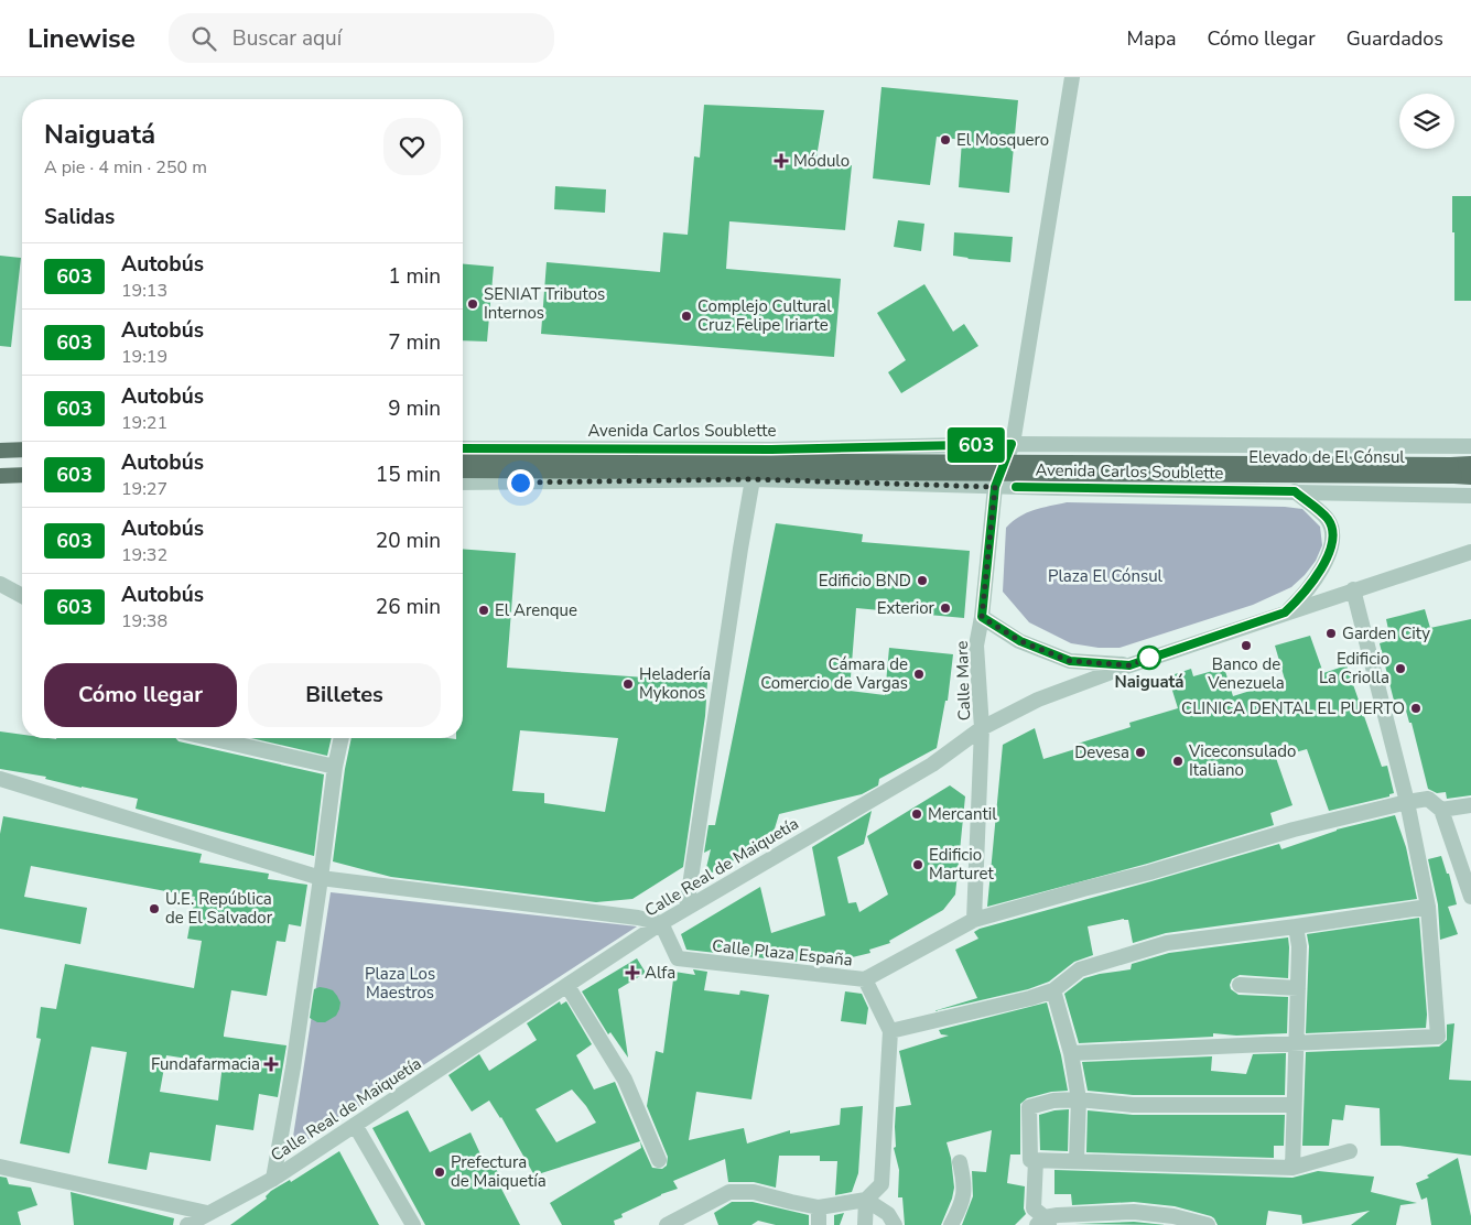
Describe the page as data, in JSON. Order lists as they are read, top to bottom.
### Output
{
  "streets": {
    "main road": ["Elevado de El Cónsul"],
    "street": [
      "Avenida Carlos Soublette",
      "Calle Mare",
      "Calle Real de Maiquetía",
      "Calle Plaza España"
    ]
  },
  "crossings": [
    ["Avenida Carlos Soublette", "Calle Mare"],
    ["Avenida Carlos Soublette", "Calle Real de Maiquetía"],
    ["Calle Mare", "Calle Real de Maiquetía"],
    ["Calle Mare", "Calle Plaza España"],
    ["Calle Real de Maiquetía", "Calle Plaza España"]
  ],
  "parks": ["Plaza El Cónsul", "Plaza Los Maestros"],
  "places": {
    "other": [
      "El Mosquero",
      "SENIAT Tributos Internos",
      "Complejo Cultural Cruz Felipe Iriarte",
      "Edificio BND",
      "Exterior",
      "El Arenque",
      "Garden City",
      "Banco de Venezuela",
      "Naiguatá",
      "Edificio La Criolla",
      "Cámara de Comercio de Vargas",
      "Heladería Mykonos",
      "CLINICA DENTAL EL PUERTO",
      "Devesa",
      "Viceconsulado Italiano",
      "Mercantil",
      "Edificio Marturet",
      "U.E. República de El Salvador",
      "Prefectura de Maiquetía"
    ],
    "health": ["Módulo", "Alfa", "Fundafarmacia"]
  },
  "lines": ["bus line 603"],
  "page": {
    "header": "Linewise",
    "search": "Buscar aquí",
    "nav": ["Mapa", "Cómo llegar", "Guardados"],
    "on_map": "603",
    "heading": [
      ["Naiguatá", "A pie · 4 min · 250 m"],
      "Salidas"
    ],
    "list": [
      {
        "mark": "603",
        "name": "Autobús",
        "note": "19:13",
        "value": "1 min"
      },
      {
        "mark": "603",
        "name": "Autobús",
        "note": "19:19",
        "value": "7 min"
      },
      {
        "mark": "603",
        "name": "Autobús",
        "note": "19:21",
        "value": "9 min"
      },
      {
        "mark": "603",
        "name": "Autobús",
        "note": "19:27",
        "value": "15 min"
      },
      {
        "mark": "603",
        "name": "Autobús",
        "note": "19:32",
        "value": "20 min"
      },
      {
        "mark": "603",
        "name": "Autobús",
        "note": "19:38",
        "value": "26 min"
      }
    ],
    "buttons": ["Cómo llegar", "Billetes"]
  }
}
